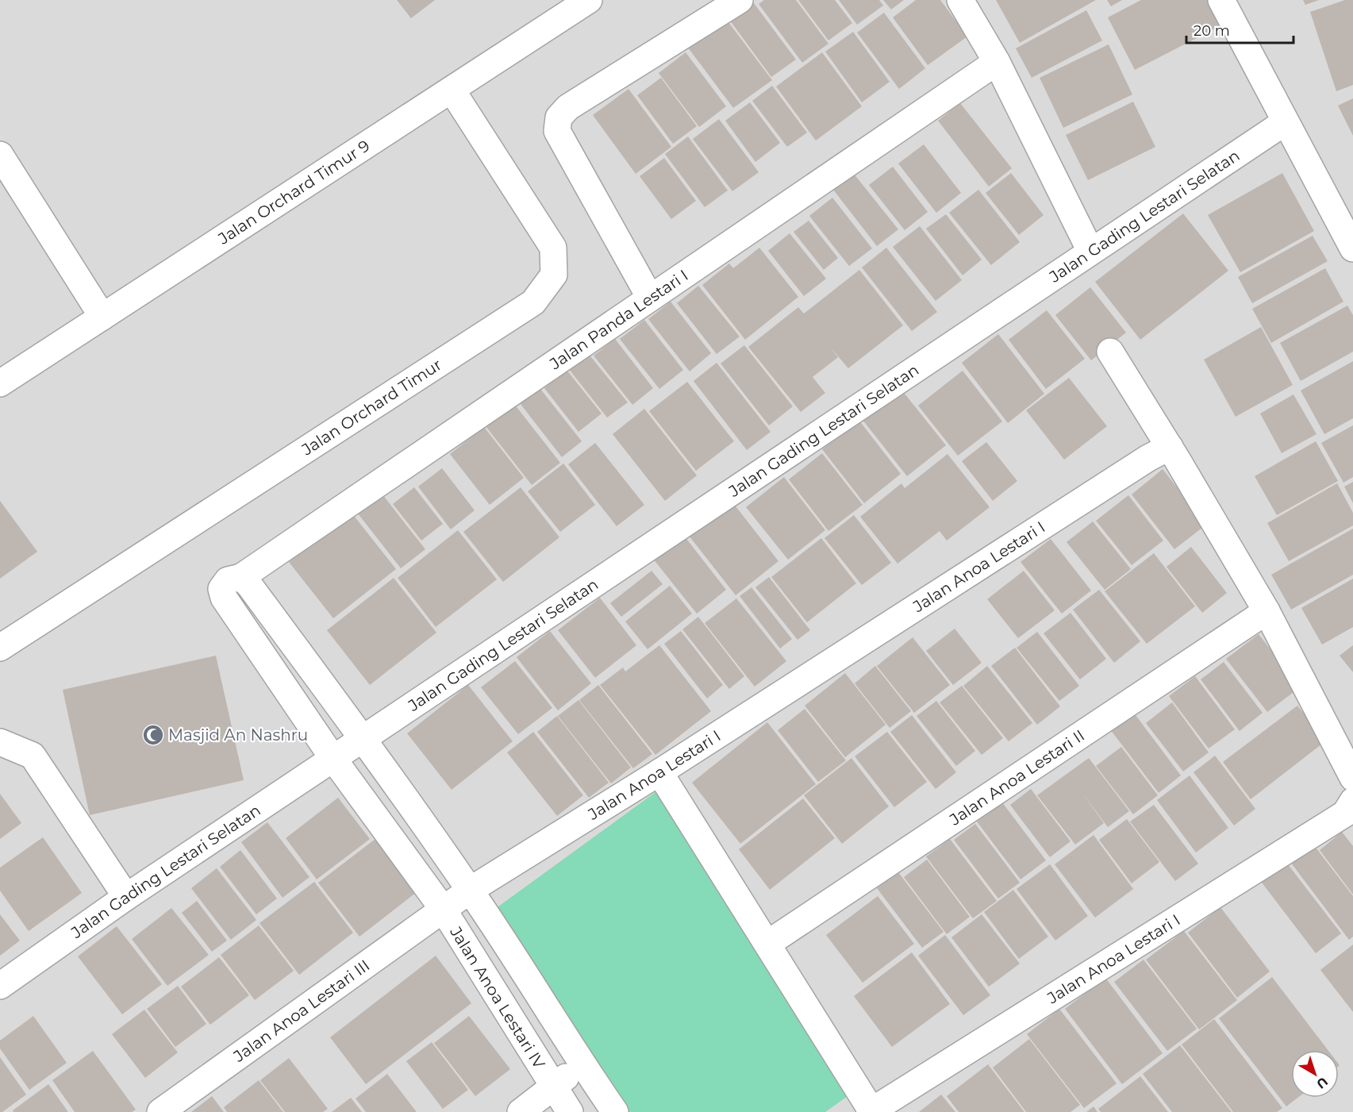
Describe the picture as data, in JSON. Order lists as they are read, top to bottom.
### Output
{
  "streets": {
    "street": [
      "Jalan Orchard Timur 9",
      "Jalan Gading Lestari Selatan",
      "Jalan Panda Lestari I",
      "Jalan Orchard Timur",
      "Jalan Anoa Lestari I",
      "Jalan Anoa Lestari II",
      "Jalan Anoa Lestari IV",
      "Jalan Anoa Lestari III"
    ]
  },
  "crossings": [
    ["Jalan Orchard Timur 9", "Jalan Orchard Timur"],
    ["Jalan Anoa Lestari I", "Jalan Anoa Lestari IV"],
    ["Jalan Anoa Lestari I", "Jalan Anoa Lestari III"],
    ["Jalan Anoa Lestari IV", "Jalan Anoa Lestari III"]
  ],
  "places": {
    "mosque": ["Masjid An Nashru"]
  },
  "scale_bar": "20 m",
  "north": "bottom right"
}
